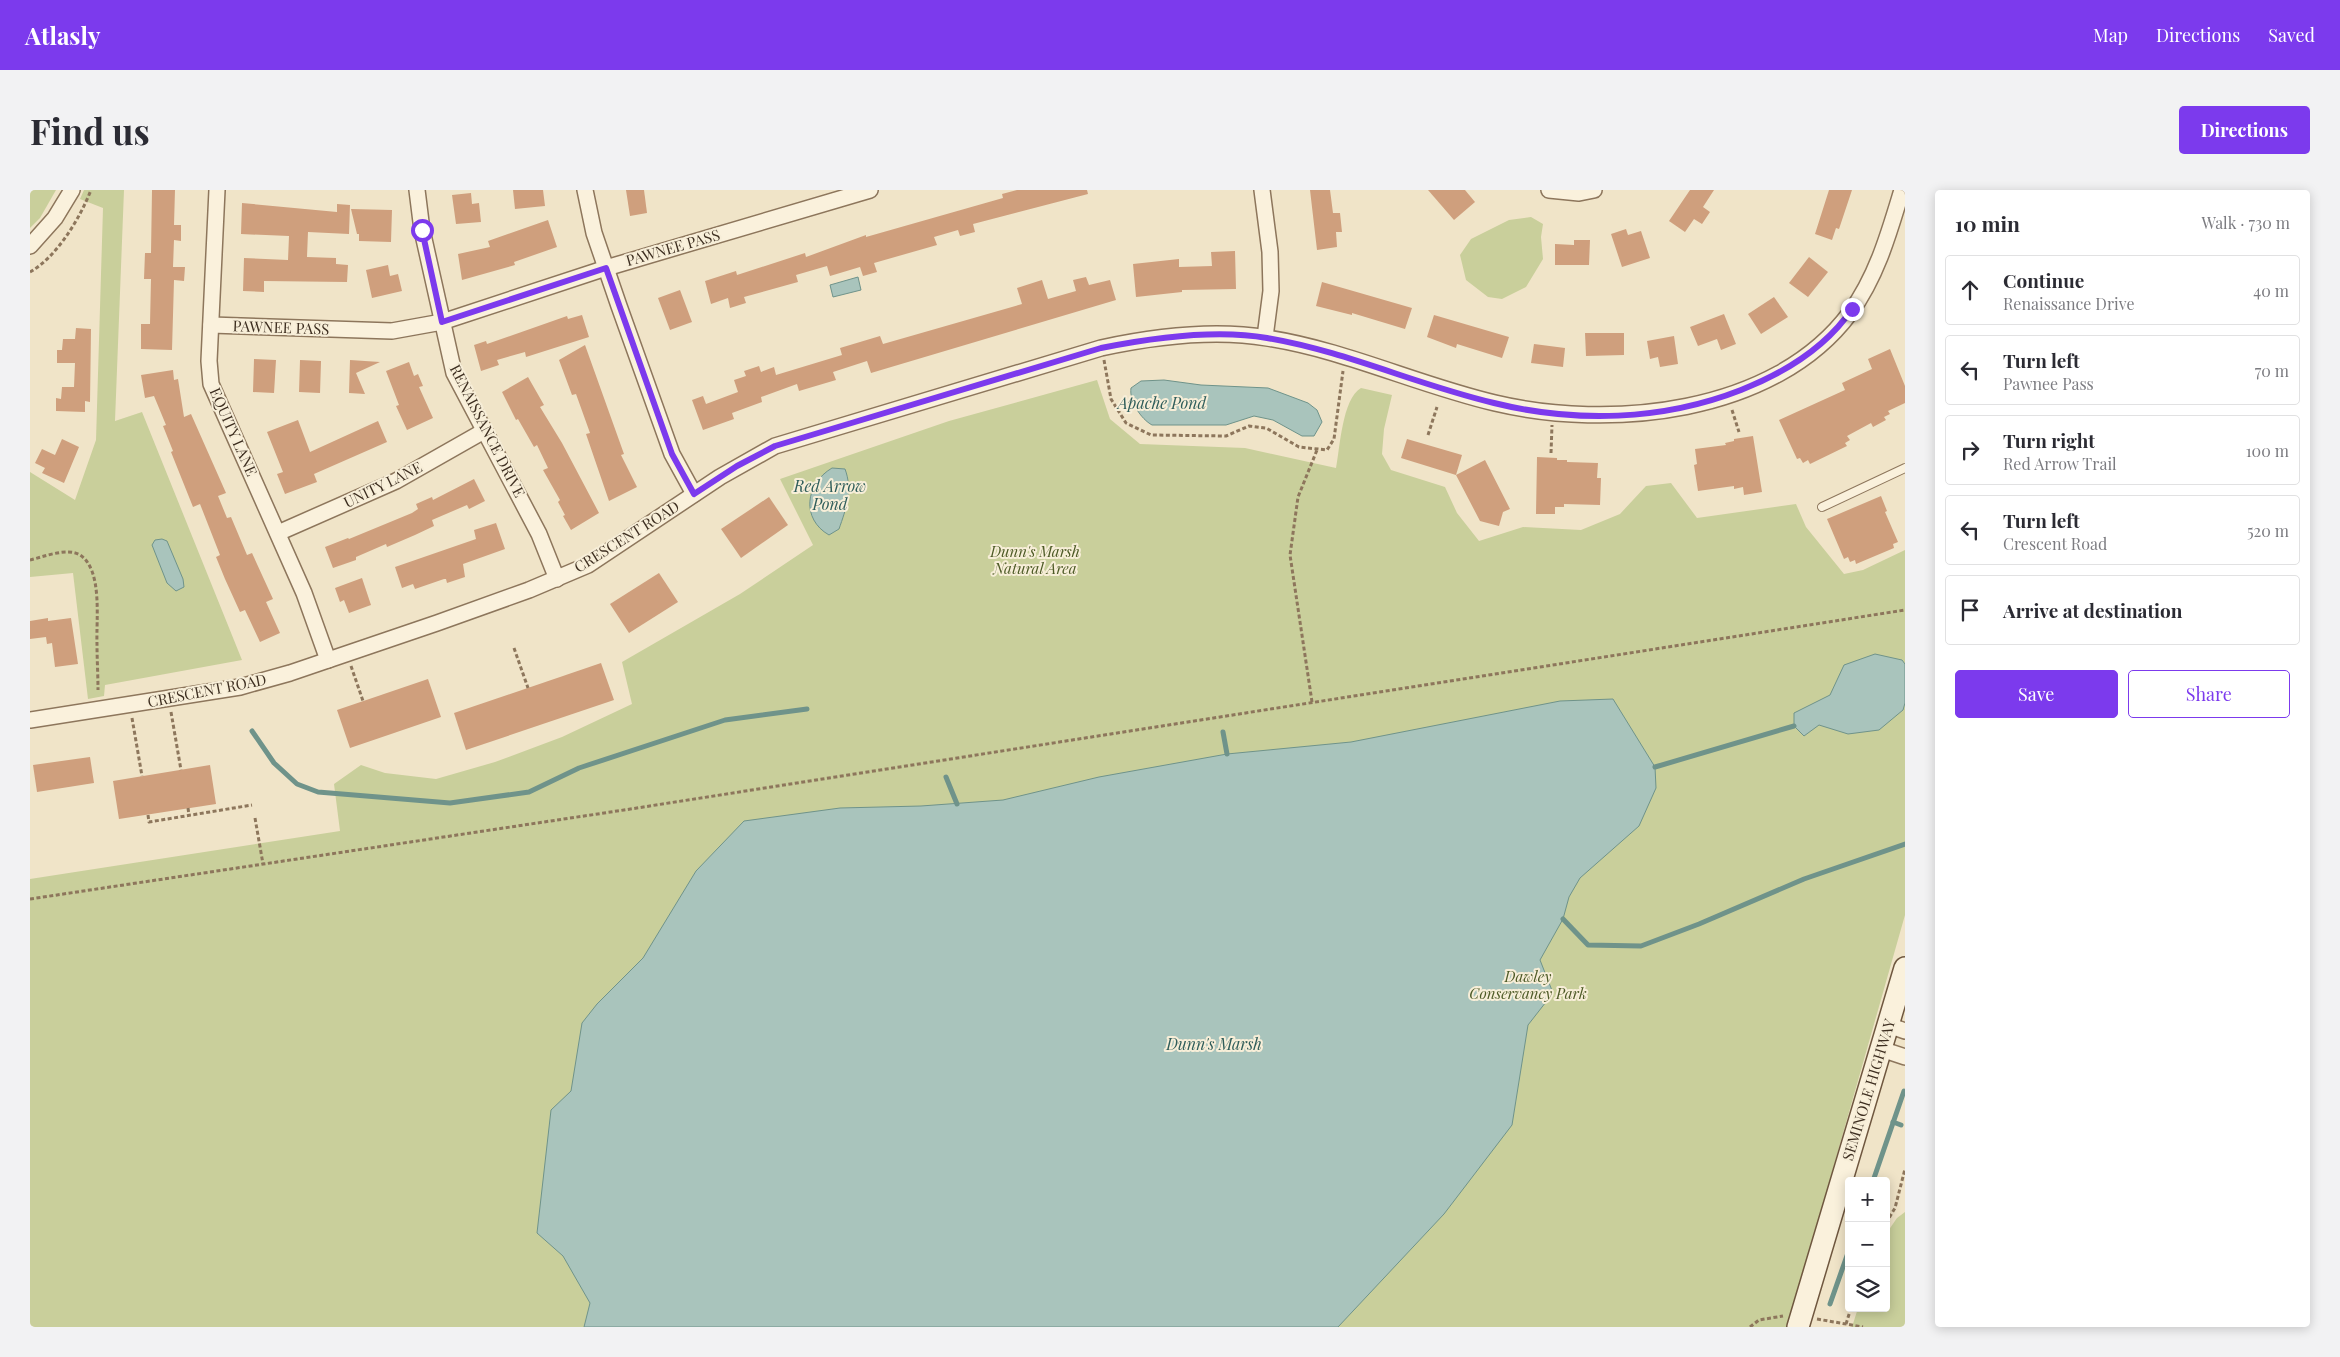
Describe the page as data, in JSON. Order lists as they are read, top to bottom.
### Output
{
  "streets": {
    "street": [
      "PAWNEE PASS",
      "RENAISSANCE DRIVE",
      "EQUITY LANE",
      "UNITY LANE",
      "CRESCENT ROAD",
      "SEMINOLE HIGHWAY"
    ]
  },
  "crossings": [
    ["PAWNEE PASS", "RENAISSANCE DRIVE"],
    ["PAWNEE PASS", "EQUITY LANE"],
    ["RENAISSANCE DRIVE", "UNITY LANE"],
    ["RENAISSANCE DRIVE", "CRESCENT ROAD"],
    ["EQUITY LANE", "UNITY LANE"],
    ["EQUITY LANE", "CRESCENT ROAD"]
  ],
  "water": ["Apache Pond", "Red Arrow Pond", "Dunn's Marsh"],
  "parks": ["Dunn's Marsh Natural Area", "Dawley Conservancy Park"],
  "page": {
    "header": "Atlasly",
    "nav": ["Map", "Directions", "Saved"],
    "buttons": [
      "Directions",
      ["Save", "Share"]
    ],
    "title": "Find us",
    "heading": ["10 min", "Walk · 730 m"],
    "list": [
      ["Continue", "Renaissance Drive", "40 m"],
      ["Turn left", "Pawnee Pass", "70 m"],
      ["Turn right", "Red Arrow Trail", "100 m"],
      ["Turn left", "Crescent Road", "520 m"],
      "Arrive at destination"
    ],
    "map_buttons": ["+", "−"]
  }
}
